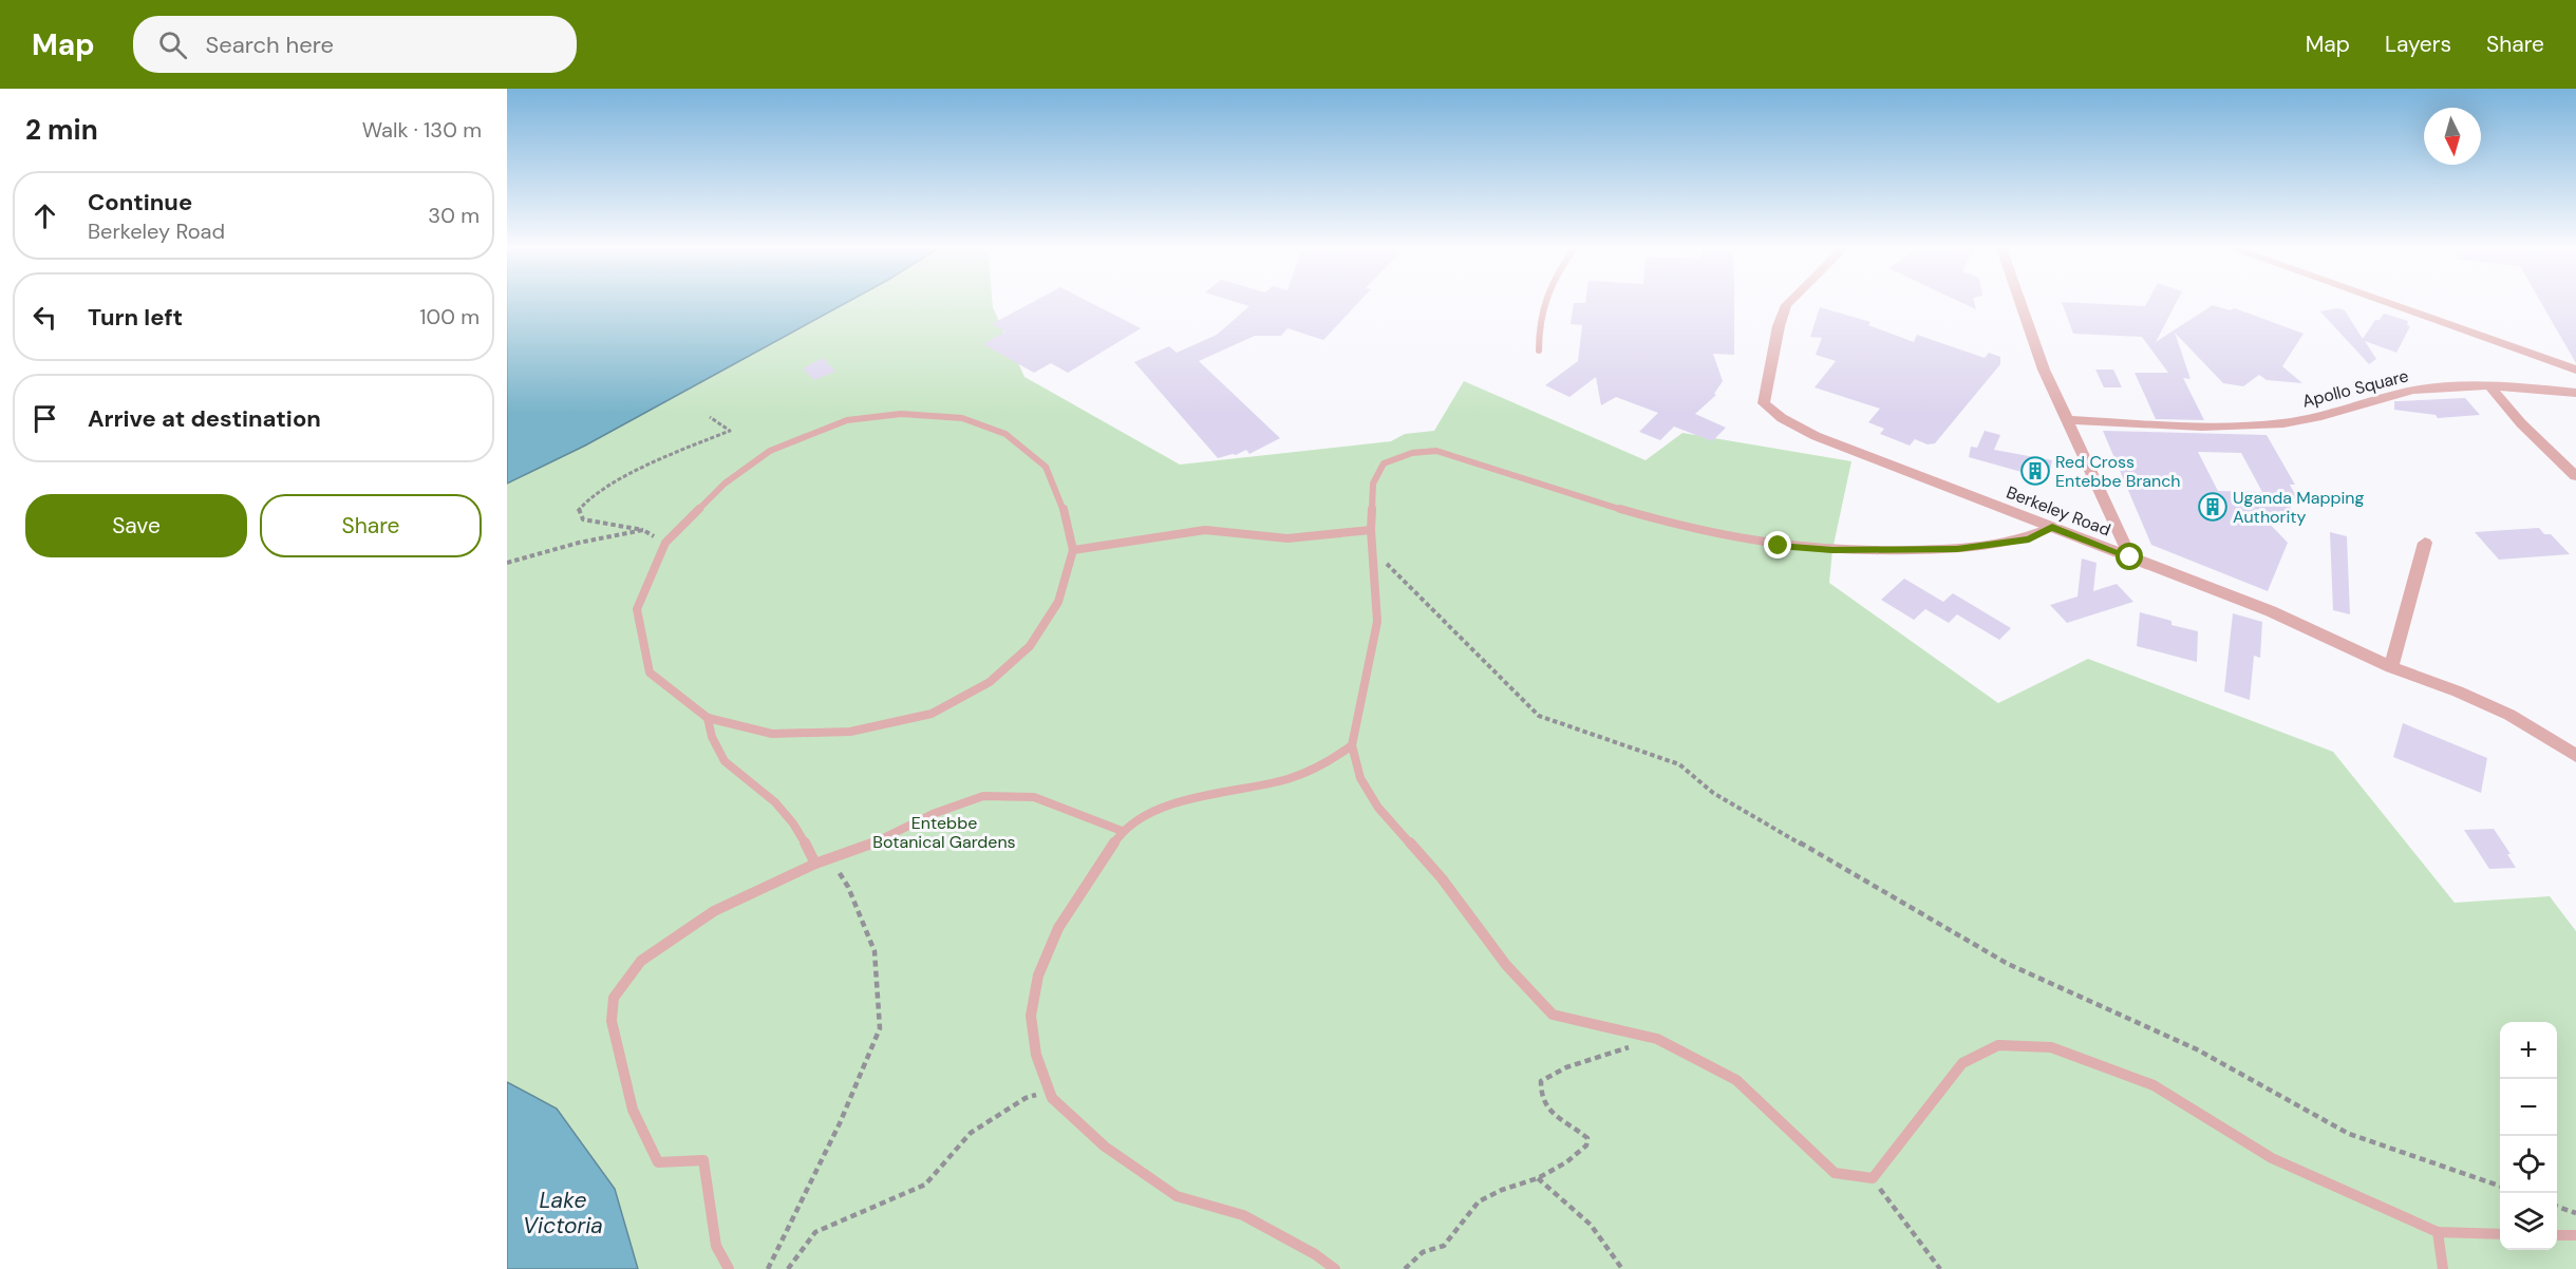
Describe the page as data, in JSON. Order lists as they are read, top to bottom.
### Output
{
  "streets": {
    "street": ["Apollo Square", "Berkeley Road"]
  },
  "water": ["Lake Victoria"],
  "parks": ["Entebbe Botanical Gardens"],
  "places": {
    "building": ["Red Cross Entebbe Branch", "Uganda Mapping Authority"]
  },
  "north": "bottom",
  "page": {
    "header": "Map",
    "search": "Search here",
    "nav": ["Map", "Layers", "Share"],
    "heading": ["2 min", "Walk · 130 m"],
    "list": [
      ["Continue", "Berkeley Road", "30 m"],
      ["Turn left", "100 m"],
      "Arrive at destination"
    ],
    "buttons": ["Save", "Share"],
    "map_buttons": ["+", "−"]
  }
}
